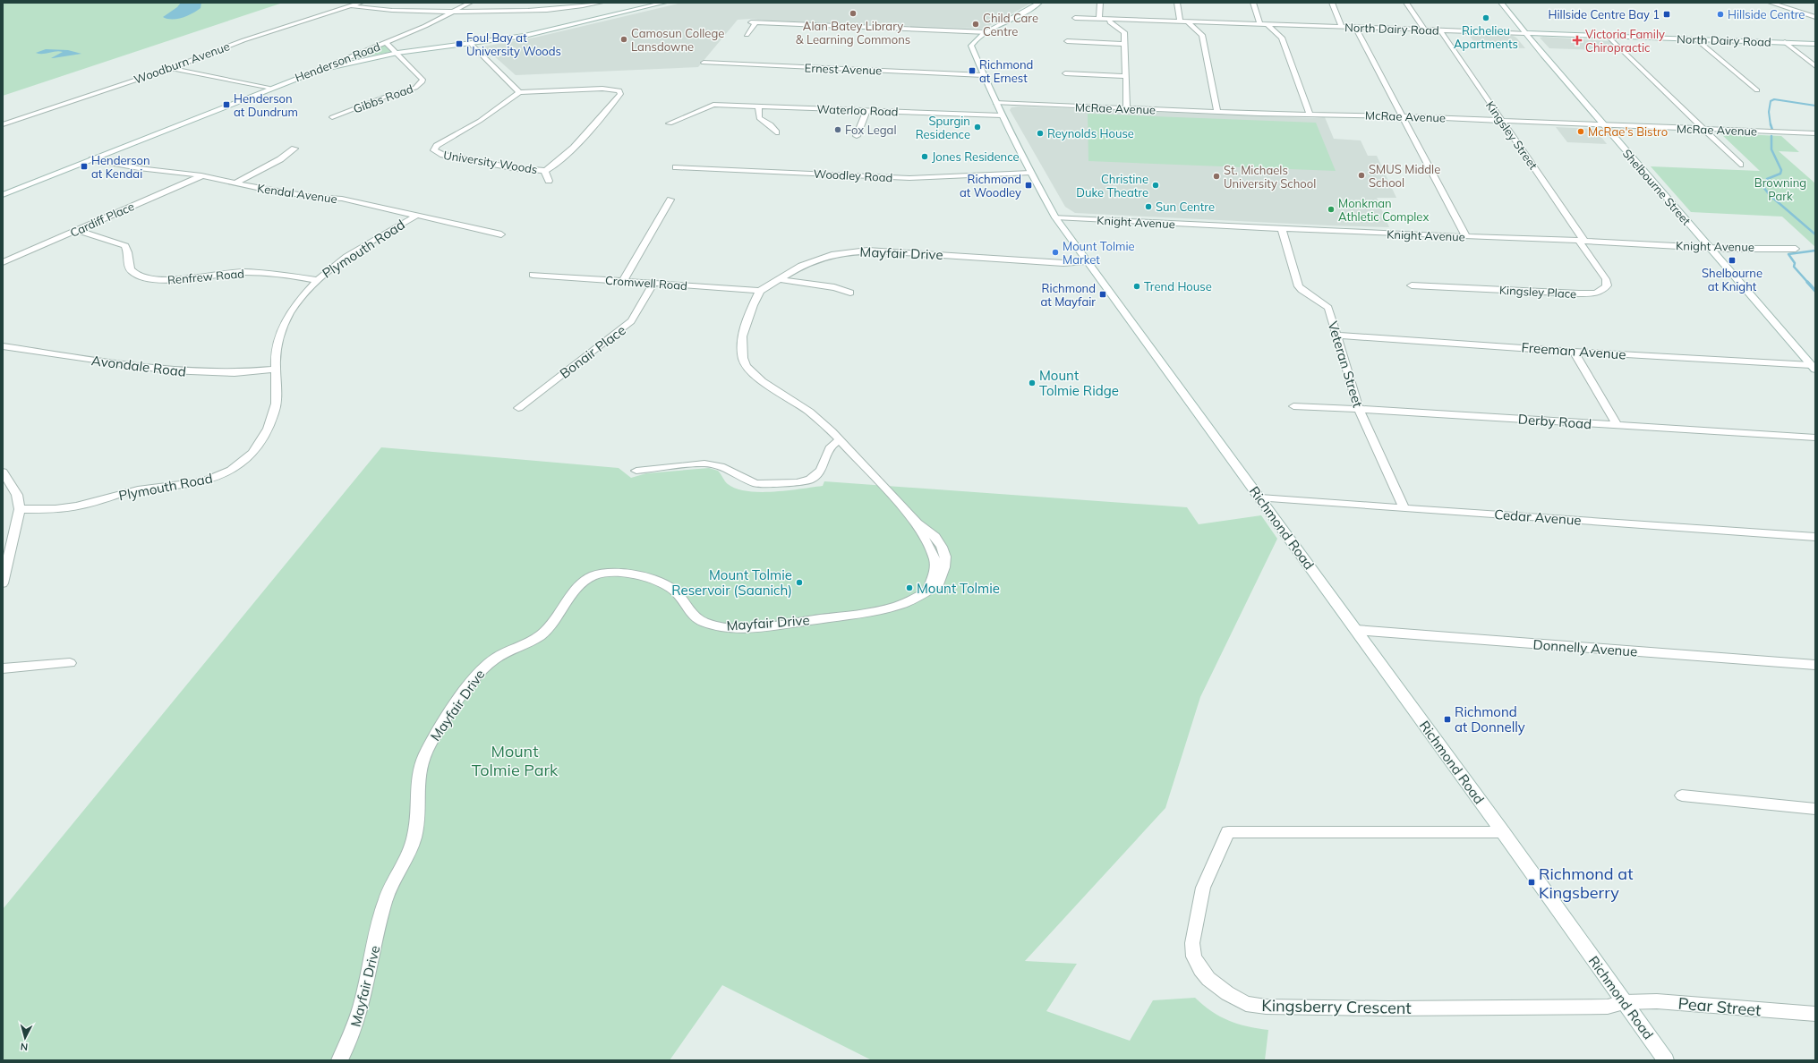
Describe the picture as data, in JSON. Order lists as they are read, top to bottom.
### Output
{
  "streets": {
    "street": [
      "North Dairy Road",
      "Henderson Road",
      "Woodburn Avenue",
      "Ernest Avenue",
      "Gibbs Road",
      "McRae Avenue",
      "Waterloo Road",
      "Kingsley Street",
      "University Woods",
      "Woodley Road",
      "Shelbourne Street",
      "Kendal Avenue",
      "Cardiff Place",
      "Knight Avenue",
      "Plymouth Road",
      "Mayfair Drive",
      "Renfrew Road",
      "Cromwell Road",
      "Kingsley Place",
      "Freeman Avenue",
      "Bonair Place",
      "Veteran Street",
      "Avondale Road",
      "Derby Road",
      "Cedar Avenue",
      "Richmond Road",
      "Donnelly Avenue",
      "Kingsberry Crescent",
      "Pear Street"
    ]
  },
  "crossings": [
    ["North Dairy Road", "Kingsley Street"],
    ["North Dairy Road", "Shelbourne Street"],
    ["Henderson Road", "Gibbs Road"],
    ["Henderson Road", "Kendal Avenue"],
    ["Ernest Avenue", "Richmond Road"],
    ["McRae Avenue", "Kingsley Street"],
    ["McRae Avenue", "Shelbourne Street"],
    ["McRae Avenue", "Richmond Road"],
    ["Waterloo Road", "Richmond Road"],
    ["Kingsley Street", "Knight Avenue"],
    ["Kingsley Street", "Kingsley Place"],
    ["Woodley Road", "Richmond Road"],
    ["Shelbourne Street", "Knight Avenue"],
    ["Shelbourne Street", "Freeman Avenue"],
    ["Kendal Avenue", "Cardiff Place"],
    ["Kendal Avenue", "Plymouth Road"],
    ["Cardiff Place", "Renfrew Road"],
    ["Knight Avenue", "Kingsley Place"],
    ["Knight Avenue", "Veteran Street"],
    ["Knight Avenue", "Richmond Road"],
    ["Plymouth Road", "Renfrew Road"],
    ["Plymouth Road", "Avondale Road"],
    ["Mayfair Drive", "Cromwell Road"],
    ["Mayfair Drive", "Richmond Road"],
    ["Cromwell Road", "Bonair Place"],
    ["Freeman Avenue", "Veteran Street"],
    ["Veteran Street", "Derby Road"],
    ["Veteran Street", "Cedar Avenue"],
    ["Cedar Avenue", "Richmond Road"],
    ["Richmond Road", "Donnelly Avenue"],
    ["Richmond Road", "Kingsberry Crescent"],
    ["Richmond Road", "Pear Street"],
    ["Kingsberry Crescent", "Pear Street"]
  ],
  "parks": ["Browning Park", "Mount Tolmie Park"],
  "places": {
    "other": [
      "Alan Batey Library & Learning Commons",
      "Hillside Centre",
      "Richelieu Apartments",
      "Child Care Centre",
      "Camosun College Lansdowne",
      "Spurgin Residence",
      "Fox Legal",
      "McRae's Bistro",
      "Reynolds House",
      "Jones Residence",
      "SMUS Middle School",
      "St. Michaels University School",
      "Christine Duke Theatre",
      "Sun Centre",
      "Monkman Athletic Complex",
      "Mount Tolmie Market",
      "Trend House",
      "Mount Tolmie Ridge",
      "Mount Tolmie Reservoir (Saanich)",
      "Mount Tolmie"
    ],
    "transit": [
      "Hillside Centre Bay 1",
      "Foul Bay at University Woods",
      "Richmond at Ernest",
      "Henderson at Dundrum",
      "Henderson at Kendai",
      "Richmond at Woodley",
      "Shelbourne at Knight",
      "Richmond at Mayfair",
      "Richmond at Donnelly",
      "Richmond at Kingsberry"
    ],
    "health": ["Victoria Family Chiropractic"]
  },
  "north": "bottom"
}
